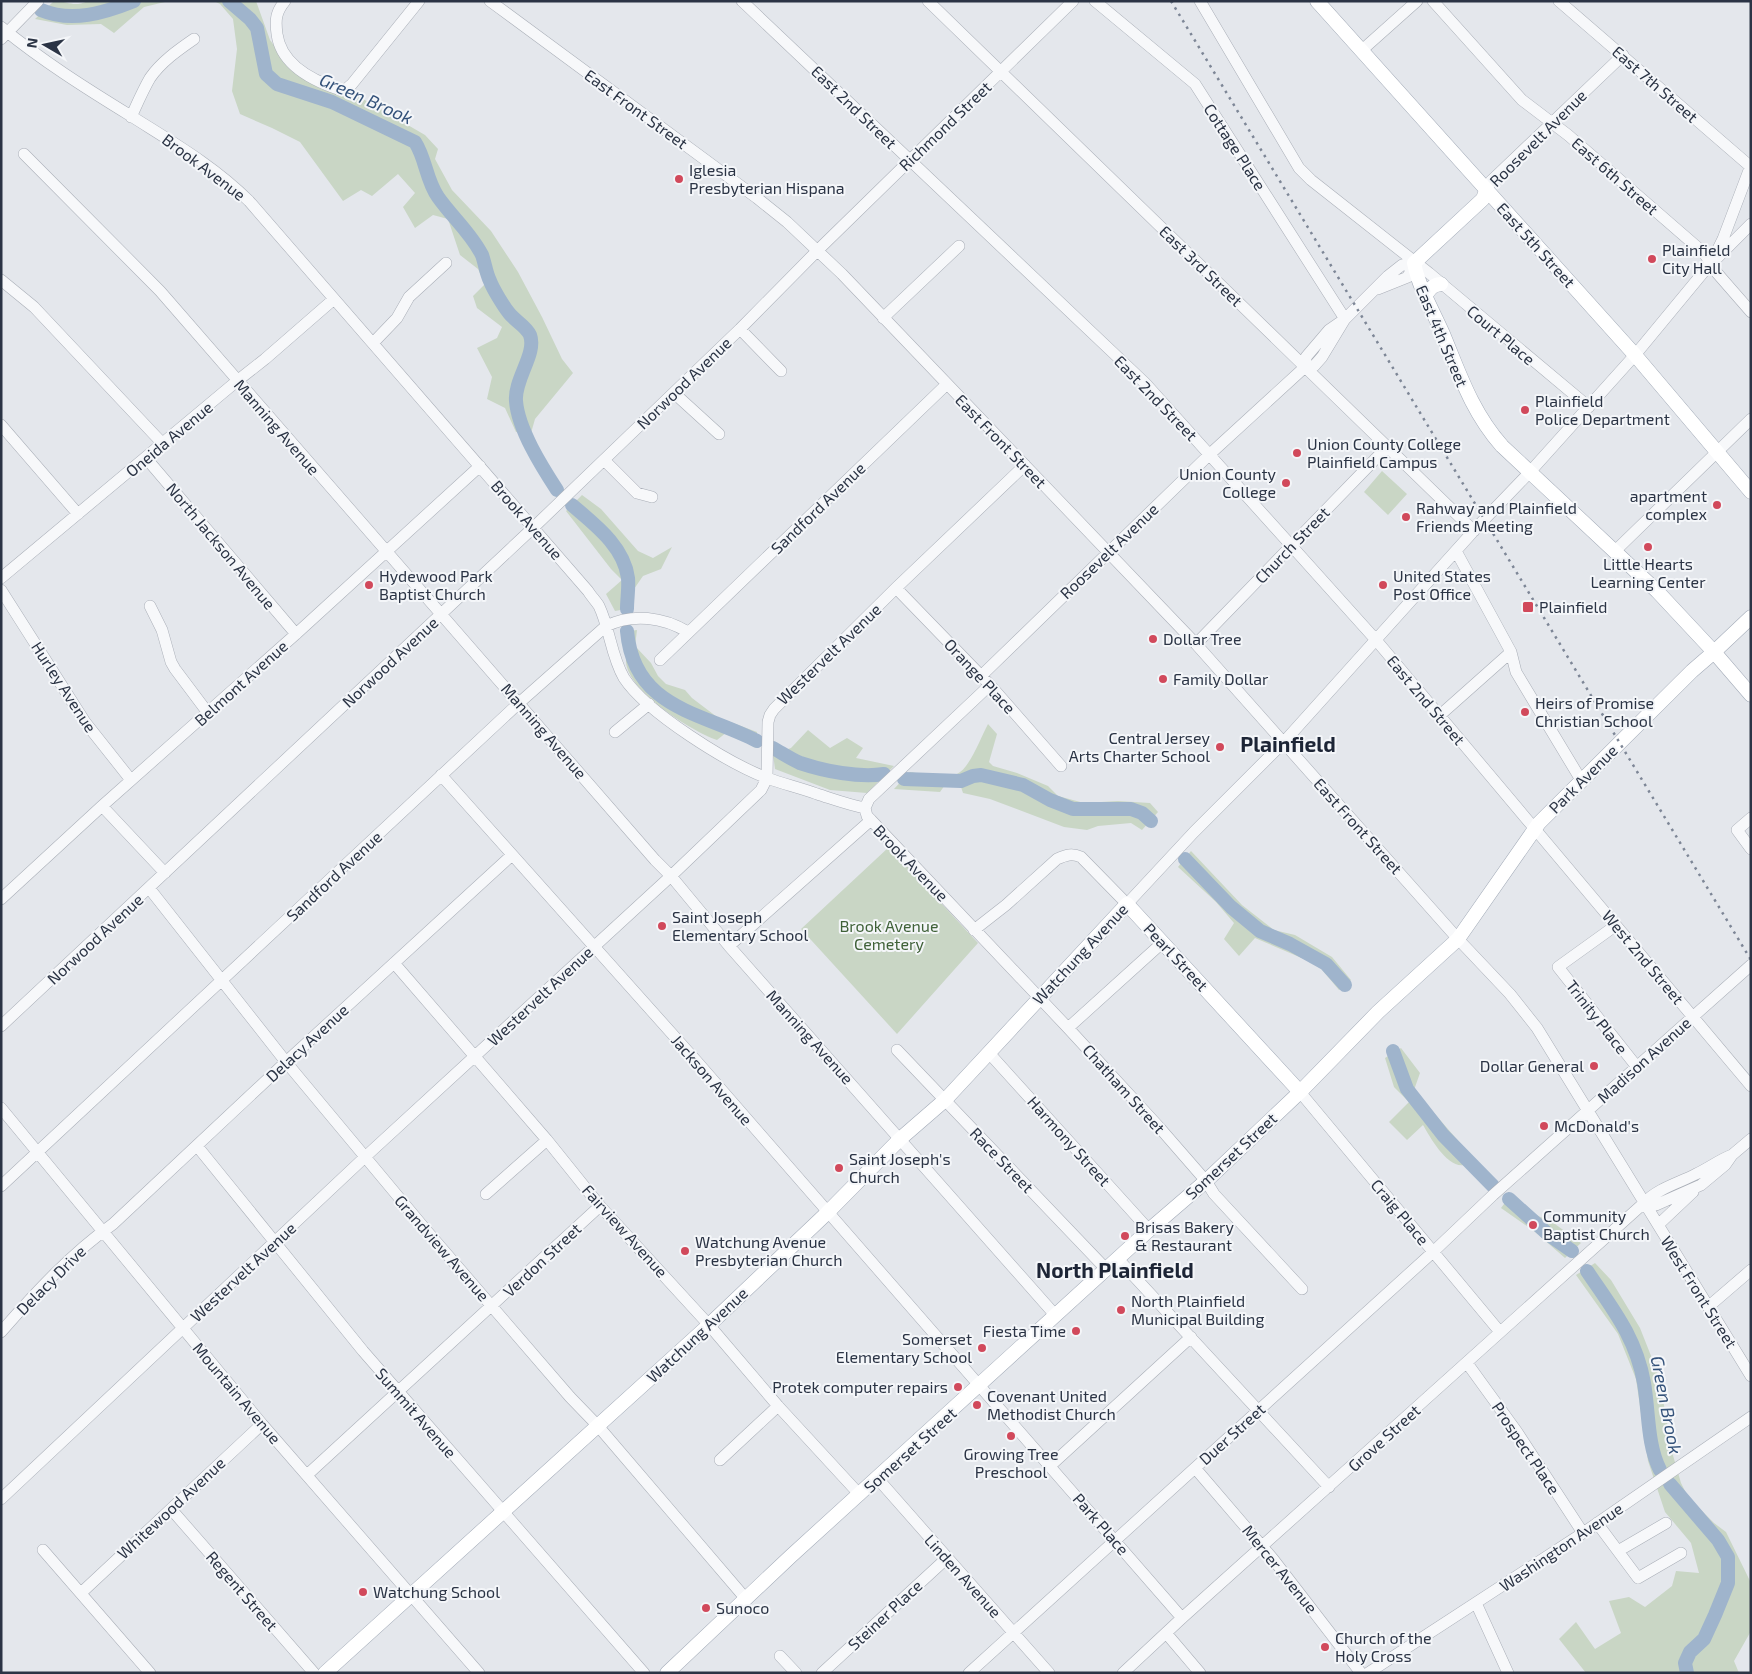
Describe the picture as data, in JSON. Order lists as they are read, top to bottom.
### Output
{
  "streets": {
    "main road": [
      "Roosevelt Avenue",
      "East 5th Street",
      "East 4th Street",
      "Park Avenue",
      "Watchung Avenue",
      "Pearl Street",
      "Somerset Street"
    ],
    "street": [
      "East 7th Street",
      "East 2nd Street",
      "East Front Street",
      "Richmond Street",
      "Cottage Place",
      "Brook Avenue",
      "East 6th Street",
      "East 3rd Street",
      "Court Place",
      "Norwood Avenue",
      "Manning Avenue",
      "Oneida Avenue",
      "Sandford Avenue",
      "Church Street",
      "North Jackson Avenue",
      "Westervelt Avenue",
      "Orange Place",
      "Belmont Avenue",
      "Hurley Avenue",
      "West 2nd Street",
      "Trinity Place",
      "Delacy Avenue",
      "Madison Avenue",
      "Jackson Avenue",
      "Chatham Street",
      "Harmony Street",
      "Race Street",
      "Craig Place",
      "Fairview Avenue",
      "Grandview Avenue",
      "Verdon Street",
      "Delacy Drive",
      "West Front Street",
      "Mountain Avenue",
      "Summit Avenue",
      "Duer Street",
      "Grove Street",
      "Prospect Place",
      "Whitewood Avenue",
      "Park Place",
      "Washington Avenue",
      "Mercer Avenue",
      "Linden Avenue",
      "Regent Street",
      "Steiner Place"
    ]
  },
  "crossings": [
    ["East 7th Street", "Roosevelt Avenue"],
    ["East 7th Street", "Watchung Avenue"],
    ["East 2nd Street", "Richmond Street"],
    ["East 2nd Street", "Roosevelt Avenue"],
    ["East 2nd Street", "Church Street"],
    ["East 2nd Street", "Park Avenue"],
    ["East 2nd Street", "Watchung Avenue"],
    ["East 2nd Street", "West 2nd Street"],
    ["East Front Street", "Richmond Street"],
    ["East Front Street", "Roosevelt Avenue"],
    ["East Front Street", "Norwood Avenue"],
    ["East Front Street", "Sandford Avenue"],
    ["East Front Street", "Church Street"],
    ["East Front Street", "Westervelt Avenue"],
    ["East Front Street", "Park Avenue"],
    ["East Front Street", "Watchung Avenue"],
    ["East Front Street", "Somerset Street"],
    ["East Front Street", "West Front Street"],
    ["Richmond Street", "East 3rd Street"],
    ["Richmond Street", "Norwood Avenue"],
    ["Roosevelt Avenue", "Cottage Place"],
    ["Roosevelt Avenue", "Brook Avenue"],
    ["Roosevelt Avenue", "East 6th Street"],
    ["Roosevelt Avenue", "East 5th Street"],
    ["Roosevelt Avenue", "East 3rd Street"],
    ["Roosevelt Avenue", "Court Place"],
    ["Roosevelt Avenue", "East 4th Street"],
    ["Roosevelt Avenue", "Orange Place"],
    ["Brook Avenue", "Norwood Avenue"],
    ["Brook Avenue", "Oneida Avenue"],
    ["Brook Avenue", "Sandford Avenue"],
    ["Brook Avenue", "Westervelt Avenue"],
    ["Brook Avenue", "Belmont Avenue"],
    ["Brook Avenue", "Watchung Avenue"],
    ["Brook Avenue", "Pearl Street"],
    ["Brook Avenue", "Chatham Street"],
    ["East 6th Street", "Watchung Avenue"],
    ["East 5th Street", "Watchung Avenue"],
    ["East 3rd Street", "Church Street"],
    ["East 3rd Street", "Watchung Avenue"],
    ["Court Place", "East 4th Street"],
    ["Court Place", "Watchung Avenue"],
    ["East 4th Street", "Park Avenue"],
    ["East 4th Street", "Watchung Avenue"],
    ["Norwood Avenue", "Manning Avenue"],
    ["Norwood Avenue", "Grandview Avenue"],
    ["Manning Avenue", "Oneida Avenue"],
    ["Manning Avenue", "Sandford Avenue"],
    ["Manning Avenue", "Westervelt Avenue"],
    ["Manning Avenue", "Belmont Avenue"],
    ["Manning Avenue", "Watchung Avenue"],
    ["Manning Avenue", "Somerset Street"],
    ["Oneida Avenue", "North Jackson Avenue"],
    ["Sandford Avenue", "Jackson Avenue"],
    ["Sandford Avenue", "Grandview Avenue"],
    ["Sandford Avenue", "Mountain Avenue"],
    ["North Jackson Avenue", "Belmont Avenue"],
    ["Westervelt Avenue", "Orange Place"],
    ["Westervelt Avenue", "Jackson Avenue"],
    ["Westervelt Avenue", "Fairview Avenue"],
    ["Westervelt Avenue", "Grandview Avenue"],
    ["Westervelt Avenue", "Mountain Avenue"],
    ["Westervelt Avenue", "Summit Avenue"],
    ["Belmont Avenue", "Hurley Avenue"],
    ["Park Avenue", "West 2nd Street"],
    ["Park Avenue", "Somerset Street"],
    ["Park Avenue", "West Front Street"],
    ["Watchung Avenue", "Pearl Street"],
    ["Watchung Avenue", "Jackson Avenue"],
    ["Watchung Avenue", "Chatham Street"],
    ["Watchung Avenue", "Harmony Street"],
    ["Watchung Avenue", "Race Street"],
    ["Watchung Avenue", "Fairview Avenue"],
    ["Watchung Avenue", "Grandview Avenue"],
    ["Watchung Avenue", "Mountain Avenue"],
    ["Watchung Avenue", "Summit Avenue"],
    ["Pearl Street", "Somerset Street"],
    ["Pearl Street", "Craig Place"],
    ["West 2nd Street", "Trinity Place"],
    ["West 2nd Street", "Madison Avenue"],
    ["Trinity Place", "Madison Avenue"],
    ["Delacy Avenue", "Jackson Avenue"],
    ["Delacy Avenue", "Fairview Avenue"],
    ["Delacy Avenue", "Grandview Avenue"],
    ["Delacy Avenue", "Delacy Drive"],
    ["Delacy Avenue", "Mountain Avenue"],
    ["Delacy Avenue", "Summit Avenue"],
    ["Madison Avenue", "West Front Street"],
    ["Madison Avenue", "Duer Street"],
    ["Jackson Avenue", "Somerset Street"],
    ["Jackson Avenue", "Park Place"],
    ["Chatham Street", "Somerset Street"],
    ["Harmony Street", "Somerset Street"],
    ["Somerset Street", "Race Street"],
    ["Somerset Street", "Craig Place"],
    ["Somerset Street", "Fairview Avenue"],
    ["Somerset Street", "Grandview Avenue"],
    ["Somerset Street", "West Front Street"],
    ["Somerset Street", "Park Place"],
    ["Somerset Street", "Linden Avenue"],
    ["Craig Place", "Duer Street"],
    ["Craig Place", "Grove Street"],
    ["Fairview Avenue", "Verdon Street"],
    ["Grandview Avenue", "Verdon Street"],
    ["Verdon Street", "Mountain Avenue"],
    ["Verdon Street", "Summit Avenue"],
    ["Delacy Drive", "Mountain Avenue"],
    ["West Front Street", "Grove Street"],
    ["Mountain Avenue", "Whitewood Avenue"],
    ["Duer Street", "Park Place"],
    ["Duer Street", "Mercer Avenue"],
    ["Duer Street", "Linden Avenue"],
    ["Grove Street", "Prospect Place"],
    ["Grove Street", "Park Place"],
    ["Grove Street", "Mercer Avenue"],
    ["Prospect Place", "Washington Avenue"],
    ["Whitewood Avenue", "Regent Street"],
    ["Linden Avenue", "Steiner Place"]
  ],
  "districts": ["Plainfield", "North Plainfield"],
  "water": ["Green Brook"],
  "parks": ["Brook Avenue Cemetery"],
  "places": {
    "other": [
      "Iglesia Presbyterian Hispana",
      "Plainfield City Hall",
      "Plainfield Police Department",
      "Union County College Plainfield Campus",
      "Union County College",
      "apartment complex",
      "Rahway and Plainfield Friends Meeting",
      "Little Hearts Learning Center",
      "Hydewood Park Baptist Church",
      "United States Post Office",
      "Dollar Tree",
      "Family Dollar",
      "Heirs of Promise Christian School",
      "Central Jersey Arts Charter School",
      "Saint Joseph Elementary School",
      "Dollar General",
      "McDonald's",
      "Saint Joseph's Church",
      "Community Baptist Church",
      "Brisas Bakery & Restaurant",
      "Watchung Avenue Presbyterian Church",
      "North Plainfield Municipal Building",
      "Fiesta Time",
      "Somerset Elementary School",
      "Protek computer repairs",
      "Covenant United Methodist Church",
      "Growing Tree Preschool",
      "Watchung School",
      "Sunoco",
      "Church of the Holy Cross"
    ],
    "transit": ["Plainfield"]
  },
  "north": "left"
}
